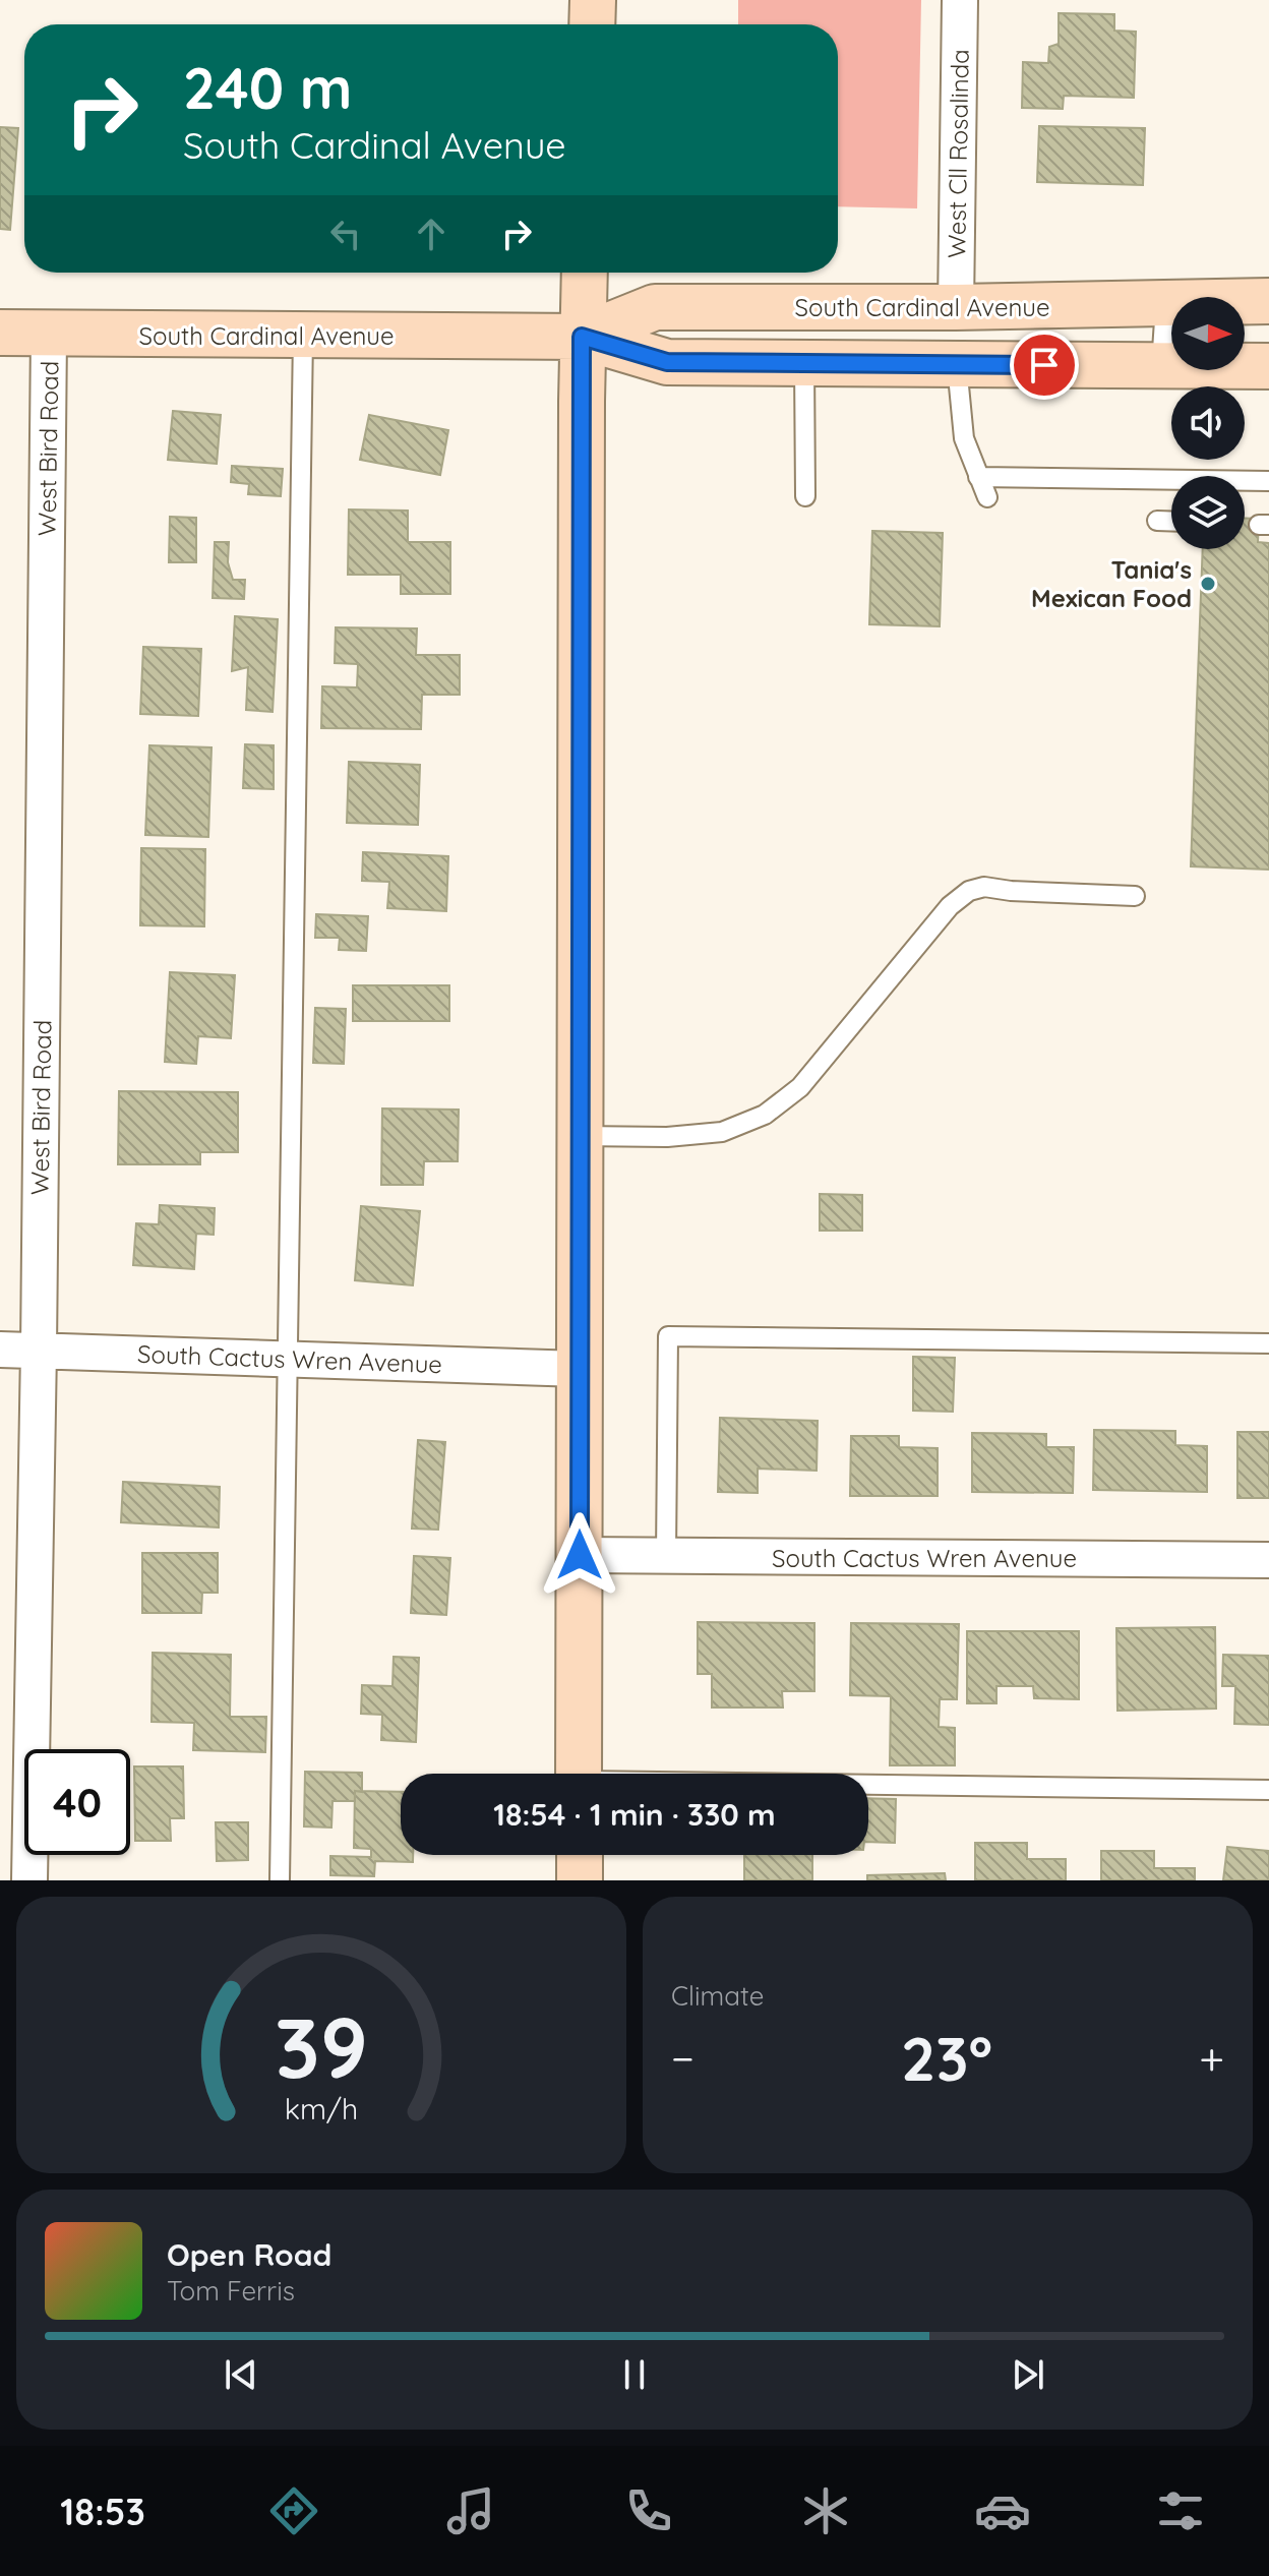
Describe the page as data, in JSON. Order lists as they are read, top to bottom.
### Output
{
  "streets": {
    "main road": ["South Cardinal Avenue"],
    "street": ["West Cll Rosalinda", "West Bird Road", "South Cactus Wren Avenue"]
  },
  "crossings": [
    ["West Cll Rosalinda", "South Cardinal Avenue"],
    ["South Cardinal Avenue", "West Bird Road"],
    ["West Bird Road", "South Cactus Wren Avenue"]
  ],
  "places": ["Tania's Mexican Food"],
  "north": "right",
  "page": {
    "turn": ["240 m", "South Cardinal Avenue"],
    "limit": "40",
    "trip": "18:54 · 1 min · 330 m",
    "tile": "Climate",
    "heat": ["−", "23°", "+"],
    "song": ["Open Road", "Tom Ferris"],
    "tabs": "18:53",
    "gauge": ["39", "km/h"]
  }
}
